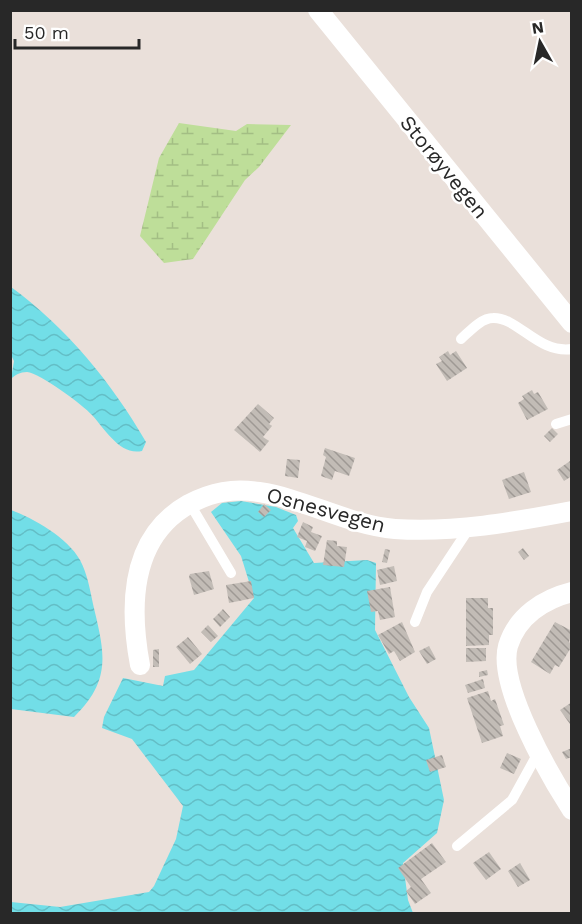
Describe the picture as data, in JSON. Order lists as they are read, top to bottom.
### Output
{
  "streets": {
    "street": ["Storøyvegen", "Osnesvegen"]
  },
  "scale_bar": "50 m",
  "north": "top"
}
